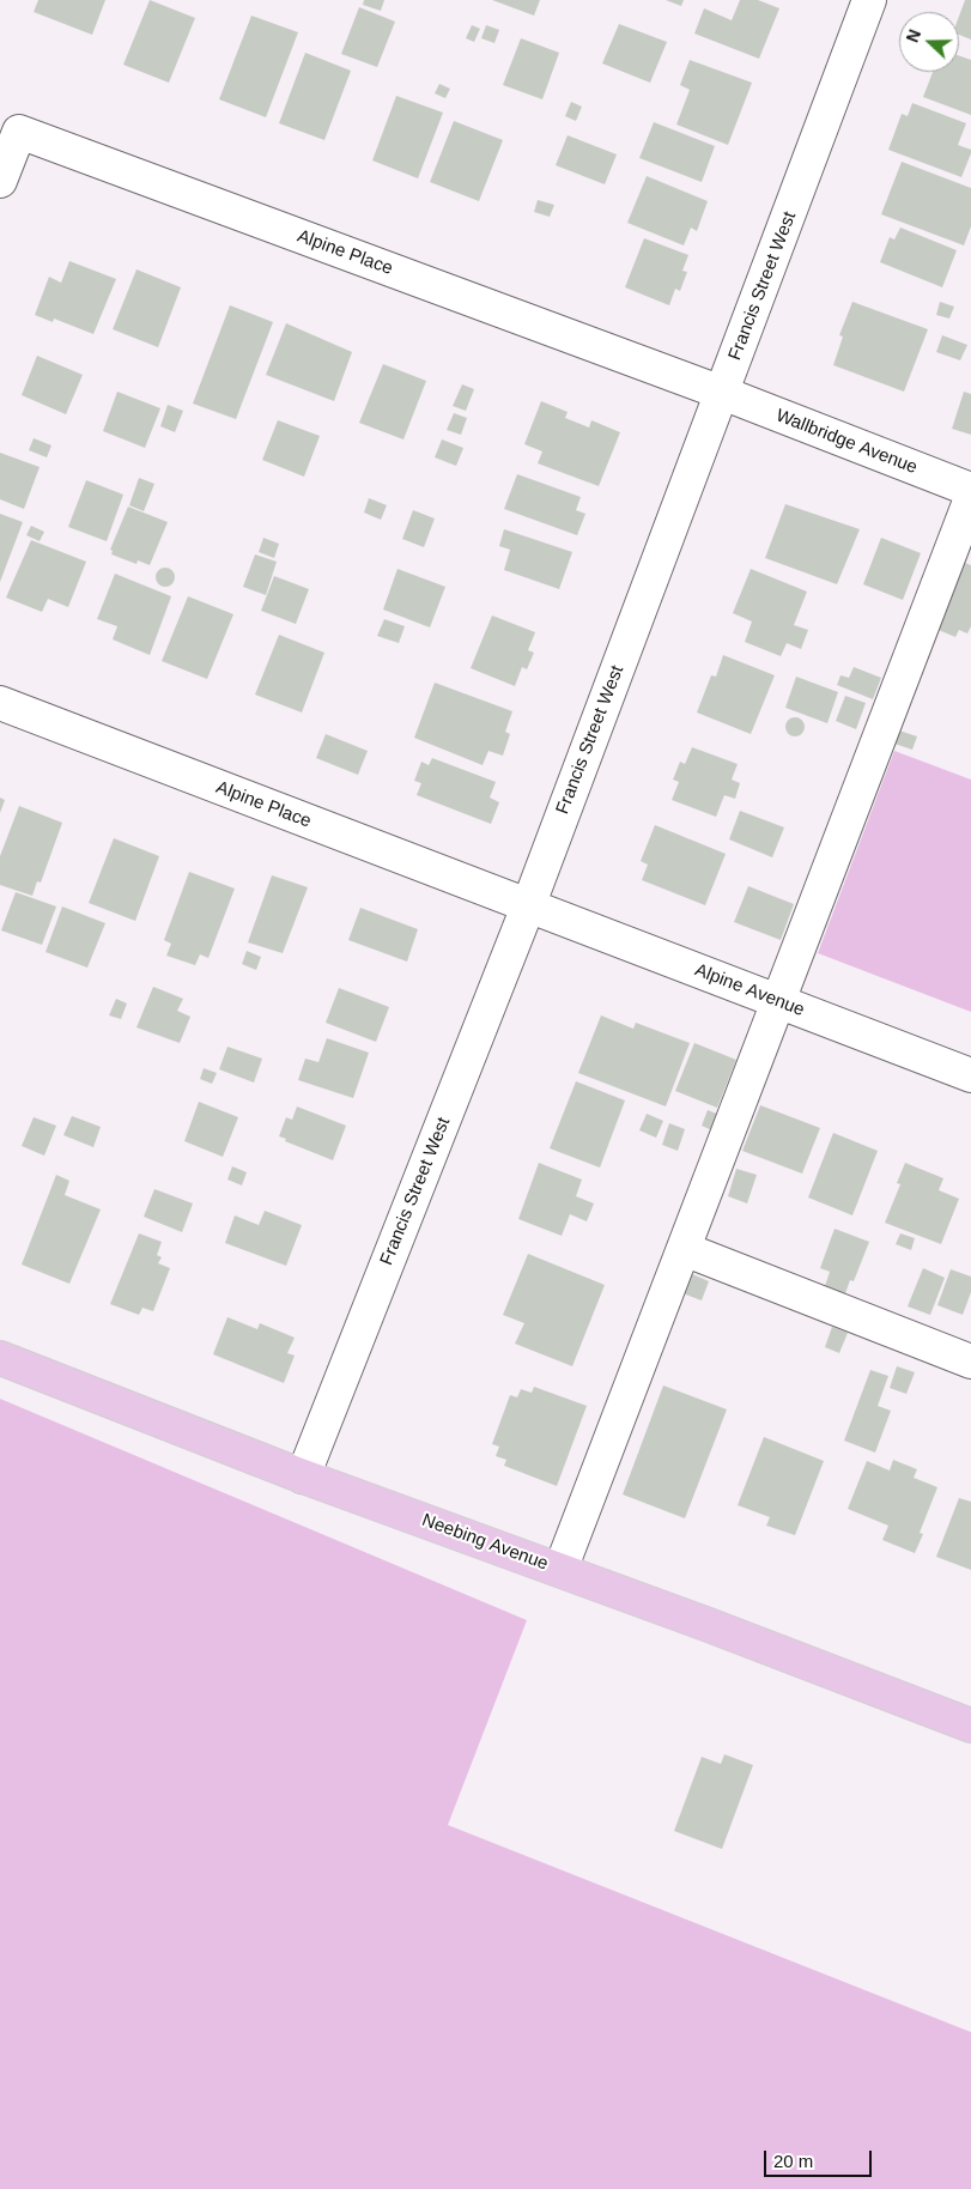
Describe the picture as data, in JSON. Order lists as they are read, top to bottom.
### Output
{
  "streets": {
    "main road": ["Neebing Avenue"],
    "street": [
      "Alpine Place",
      "Francis Street West",
      "Wallbridge Avenue",
      "Alpine Avenue"
    ]
  },
  "crossings": [
    ["Alpine Place", "Francis Street West"],
    ["Alpine Place", "Wallbridge Avenue"],
    ["Alpine Place", "Alpine Avenue"],
    ["Francis Street West", "Wallbridge Avenue"],
    ["Francis Street West", "Alpine Avenue"],
    ["Francis Street West", "Neebing Avenue"]
  ],
  "scale_bar": "20 m",
  "north": "left"
}
